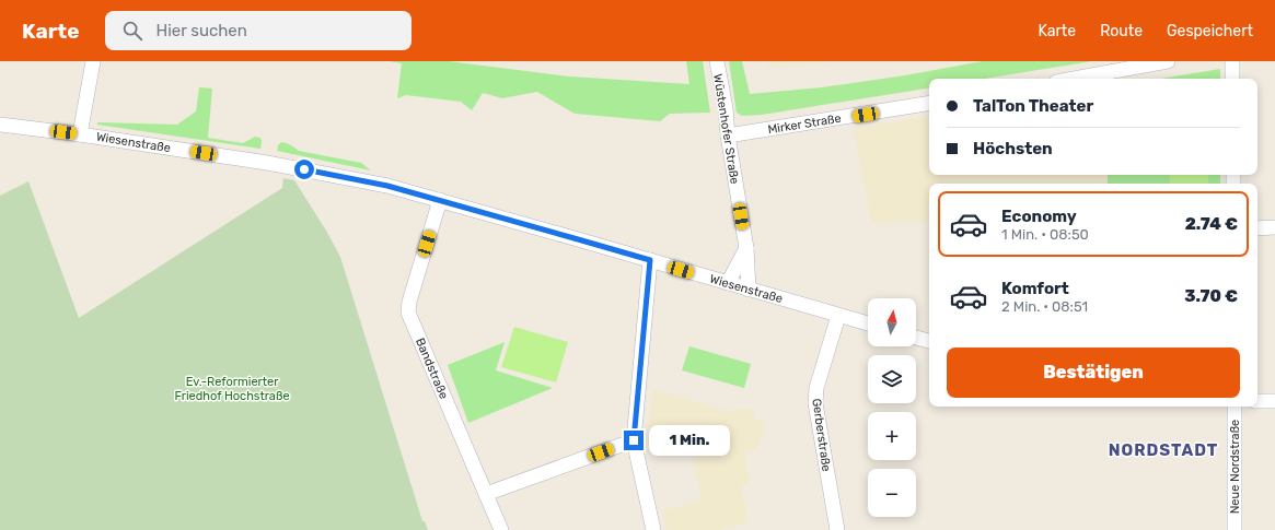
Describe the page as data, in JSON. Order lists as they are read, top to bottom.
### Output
{
  "streets": {
    "street": [
      "Mirker Straße",
      "Wüstenhofer Straße",
      "Wiesenstraße",
      "Bandstraße",
      "Gerberstraße",
      "Neue Nordstraße"
    ]
  },
  "crossings": [
    ["Mirker Straße", "Wüstenhofer Straße"],
    ["Wüstenhofer Straße", "Wiesenstraße"],
    ["Wiesenstraße", "Bandstraße"],
    ["Wiesenstraße", "Gerberstraße"]
  ],
  "districts": ["NORDSTADT"],
  "parks": ["Ev.-Reformierter Friedhof Hochstraße"],
  "north": "top",
  "page": {
    "header": "Karte",
    "search": "Hier suchen",
    "nav": ["Karte", "Route", "Gespeichert"],
    "banner": ["TalTon Theater", "Höchsten"],
    "list": [
      {
        "name": "Economy",
        "note": "1 Min. · 08:50",
        "value": "2.74 €"
      },
      {
        "name": "Komfort",
        "note": "2 Min. · 08:51",
        "value": "3.70 €"
      }
    ],
    "map_buttons": ["+", "−"],
    "buttons": "Bestätigen",
    "bubble": "1 Min."
  }
}
